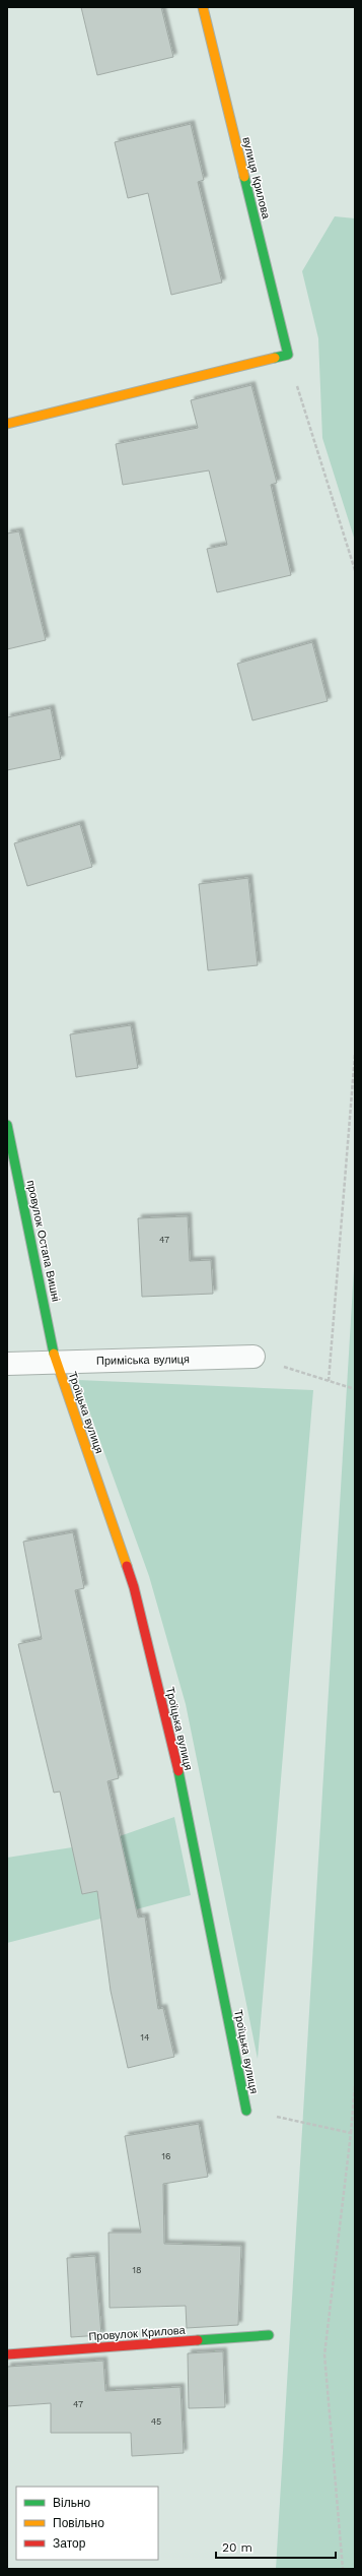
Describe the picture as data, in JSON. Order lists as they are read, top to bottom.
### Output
{
  "streets": {
    "street": [
      "вулиця Крилова",
      "провулок Остапа Вишні",
      "Приміська вулиця",
      "Троїцька вулиця",
      "Провулок Крилова"
    ]
  },
  "crossings": [
    ["провулок Остапа Вишні", "Приміська вулиця"],
    ["провулок Остапа Вишні", "Троїцька вулиця"],
    ["Приміська вулиця", "Троїцька вулиця"]
  ],
  "house_numbers": [
    "47",
    "14",
    "16",
    "18",
    "47",
    "45"
  ],
  "legend": ["Вільно", "Повільно", "Затор"],
  "scale_bar": "20 m"
}
